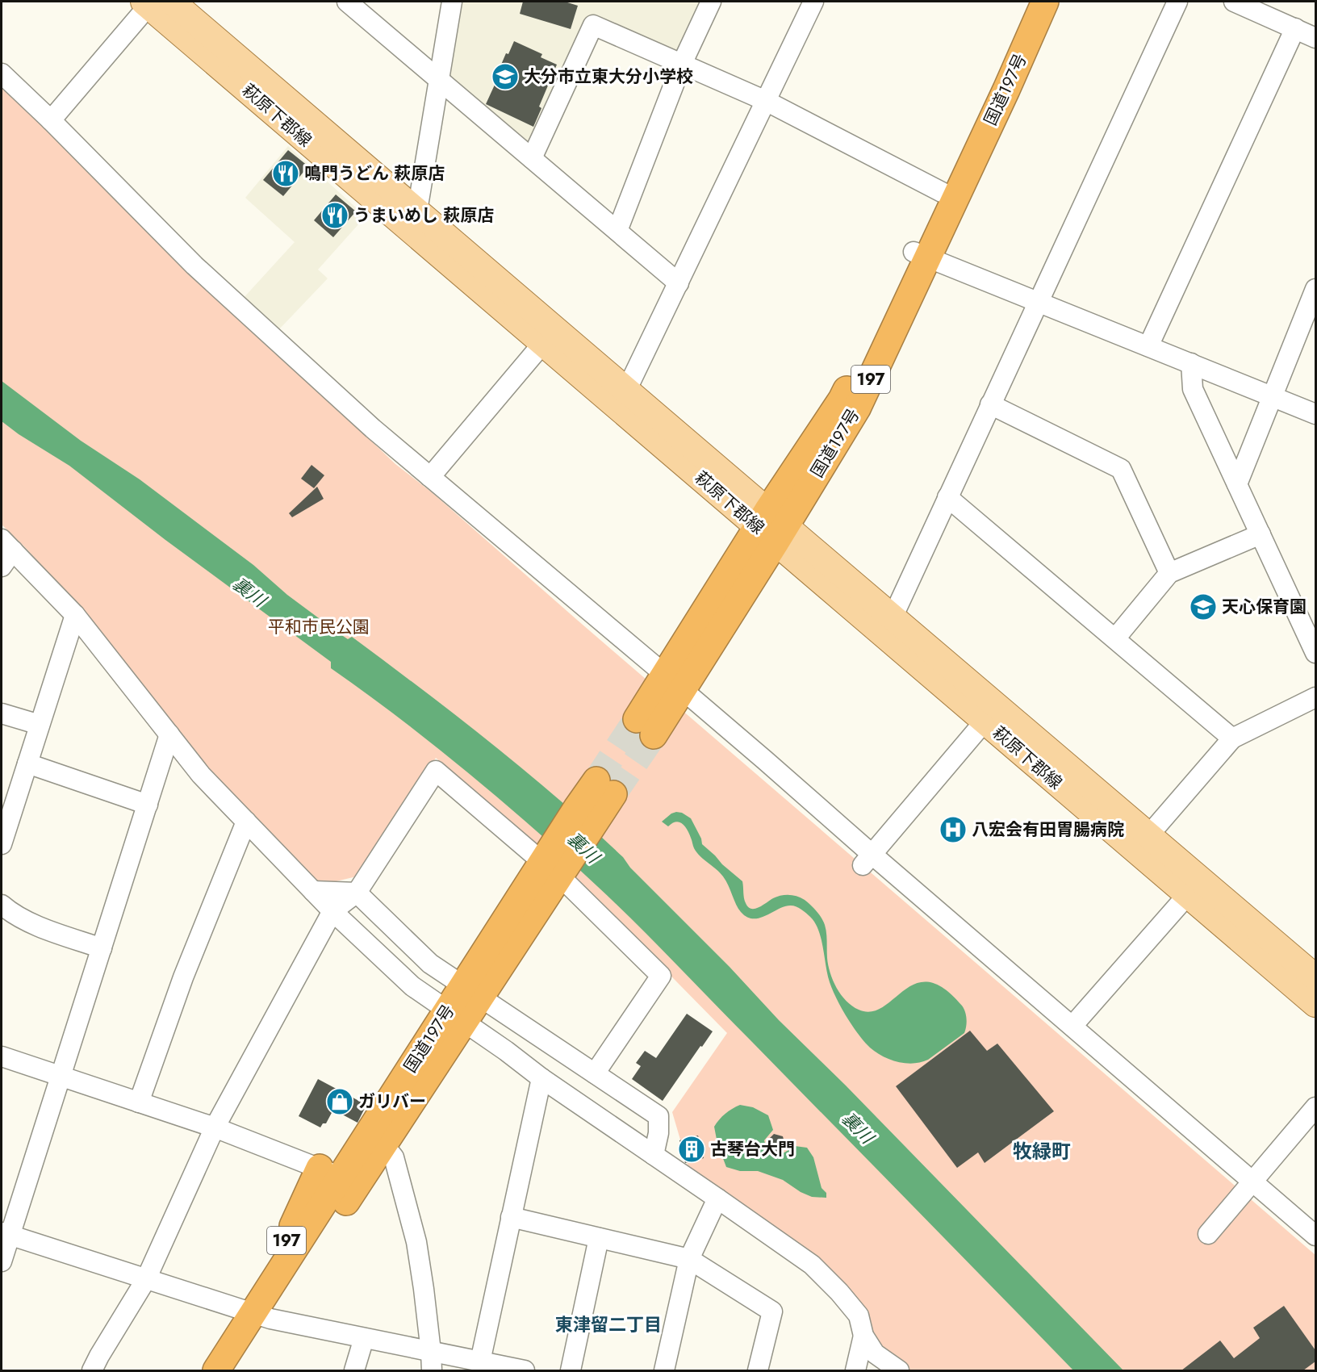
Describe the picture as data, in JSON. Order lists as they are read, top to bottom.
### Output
{
  "streets": {
    "highway": ["国道197号", "197"],
    "main road": ["萩原下郡線"]
  },
  "crossings": [
    ["国道197号", "萩原下郡線"],
    ["国道197号", "197"]
  ],
  "districts": ["牧緑町", "東津留二丁目"],
  "water": ["裏川"],
  "parks": ["平和市民公園"],
  "places": {
    "school or university": ["大分市立東大分小学校", "天心保育園"],
    "restaurant": ["鳴門うどん 萩原店", "うまいめし 萩原店"],
    "hospital": ["八宏会有田胃腸病院"],
    "shop": ["ガリバー"],
    "building": ["古琴台大門"]
  }
}
